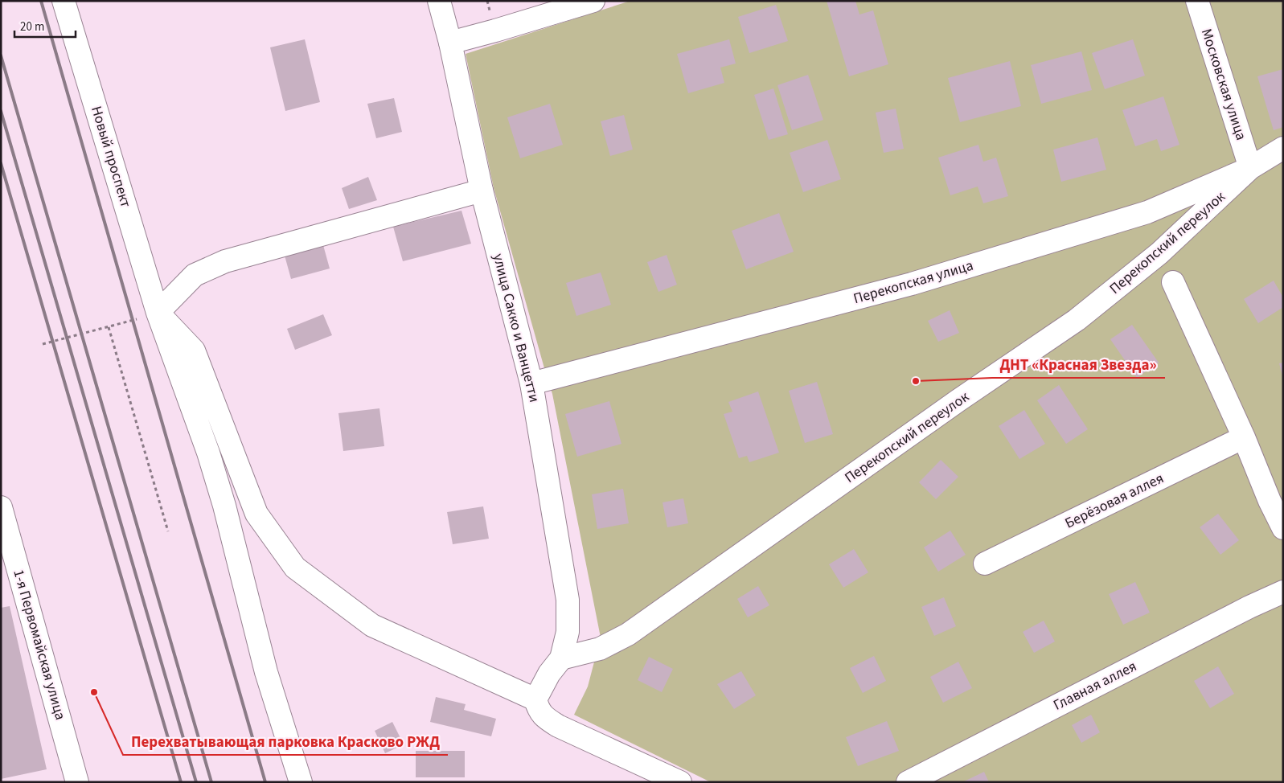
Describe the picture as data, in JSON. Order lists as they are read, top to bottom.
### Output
{
  "streets": {
    "street": [
      "Московская улица",
      "Новый проспект",
      "Перекопский переулок",
      "Перекопская улица",
      "улица Сакко и Ванцетти",
      "Берёзовая аллея",
      "1-я Первомайская улица",
      "Главная аллея"
    ]
  },
  "crossings": [
    ["Московская улица", "Перекопский переулок"],
    ["Московская улица", "Перекопская улица"],
    ["Перекопский переулок", "Перекопская улица"],
    ["Перекопский переулок", "улица Сакко и Ванцетти"],
    ["Перекопская улица", "улица Сакко и Ванцетти"]
  ],
  "places": ["ДНТ «Красная Звезда»", "Перехватывающая парковка Красково РЖД"],
  "scale_bar": "20 m"
}
